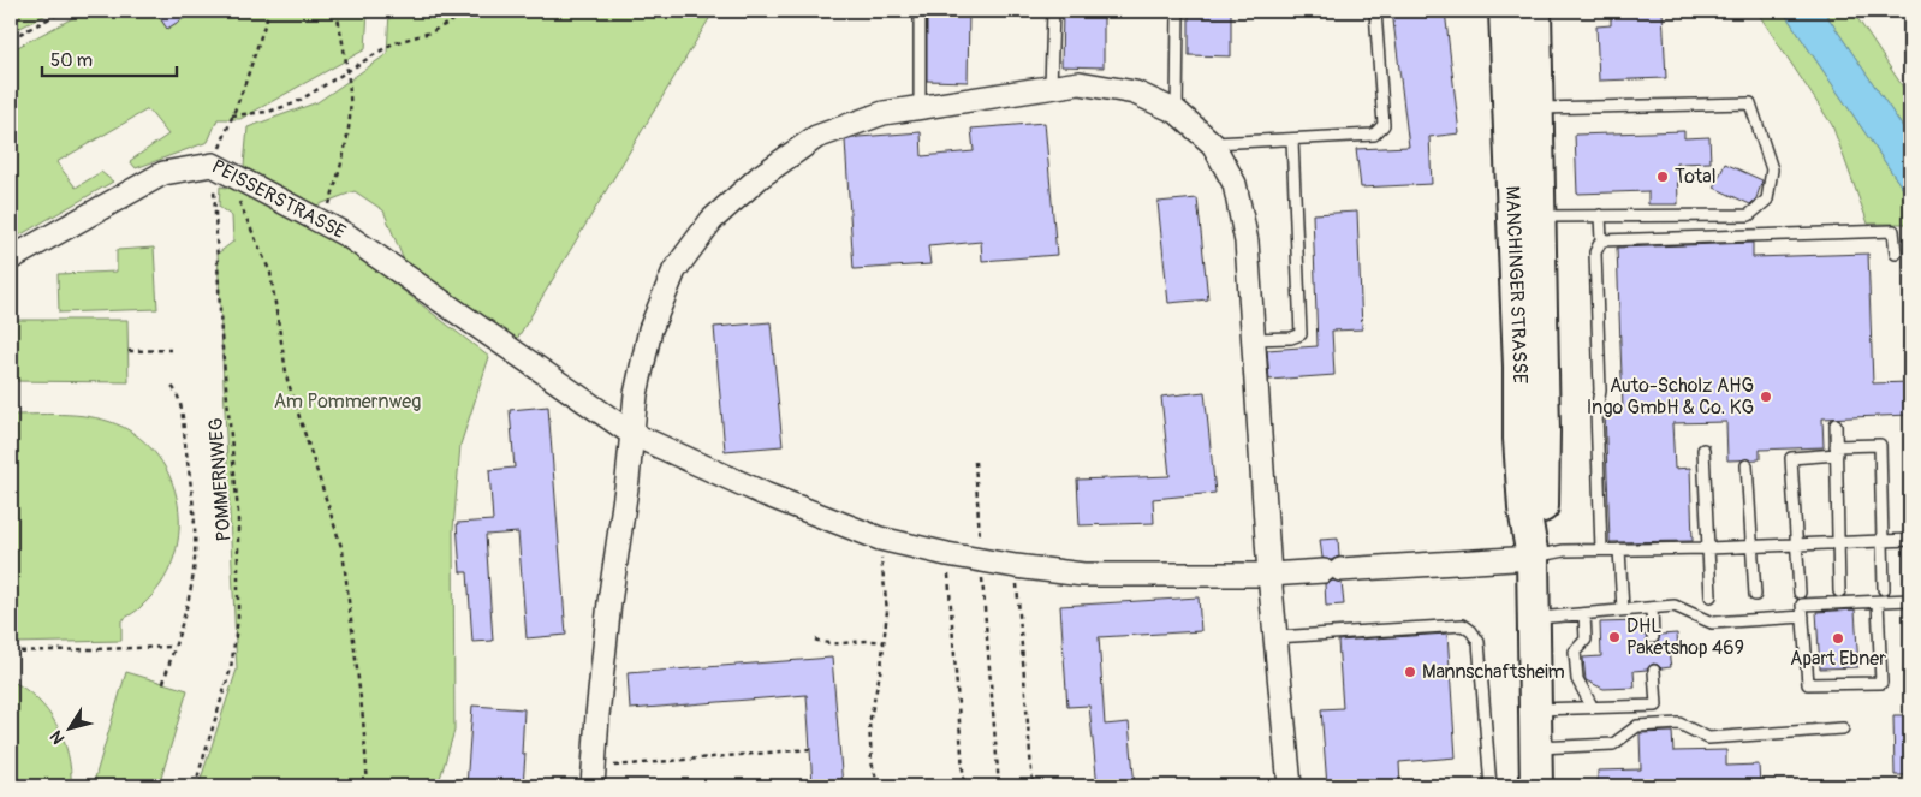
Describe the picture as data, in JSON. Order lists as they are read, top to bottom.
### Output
{
  "streets": {
    "main road": ["MANCHINGER STRASSE"],
    "street": ["PEISSERSTRASSE"],
    "path": ["POMMERNWEG"]
  },
  "crossings": [
    ["PEISSERSTRASSE", "MANCHINGER STRASSE"],
    ["PEISSERSTRASSE", "POMMERNWEG"]
  ],
  "parks": ["Am Pommernweg"],
  "places": [
    "Total",
    "Auto-Scholz AHG Ingo GmbH & Co. KG",
    "DHL Paketshop 469",
    "Apart Ebner",
    "Mannschaftsheim"
  ],
  "scale_bar": "50 m",
  "north": "bottom left"
}
